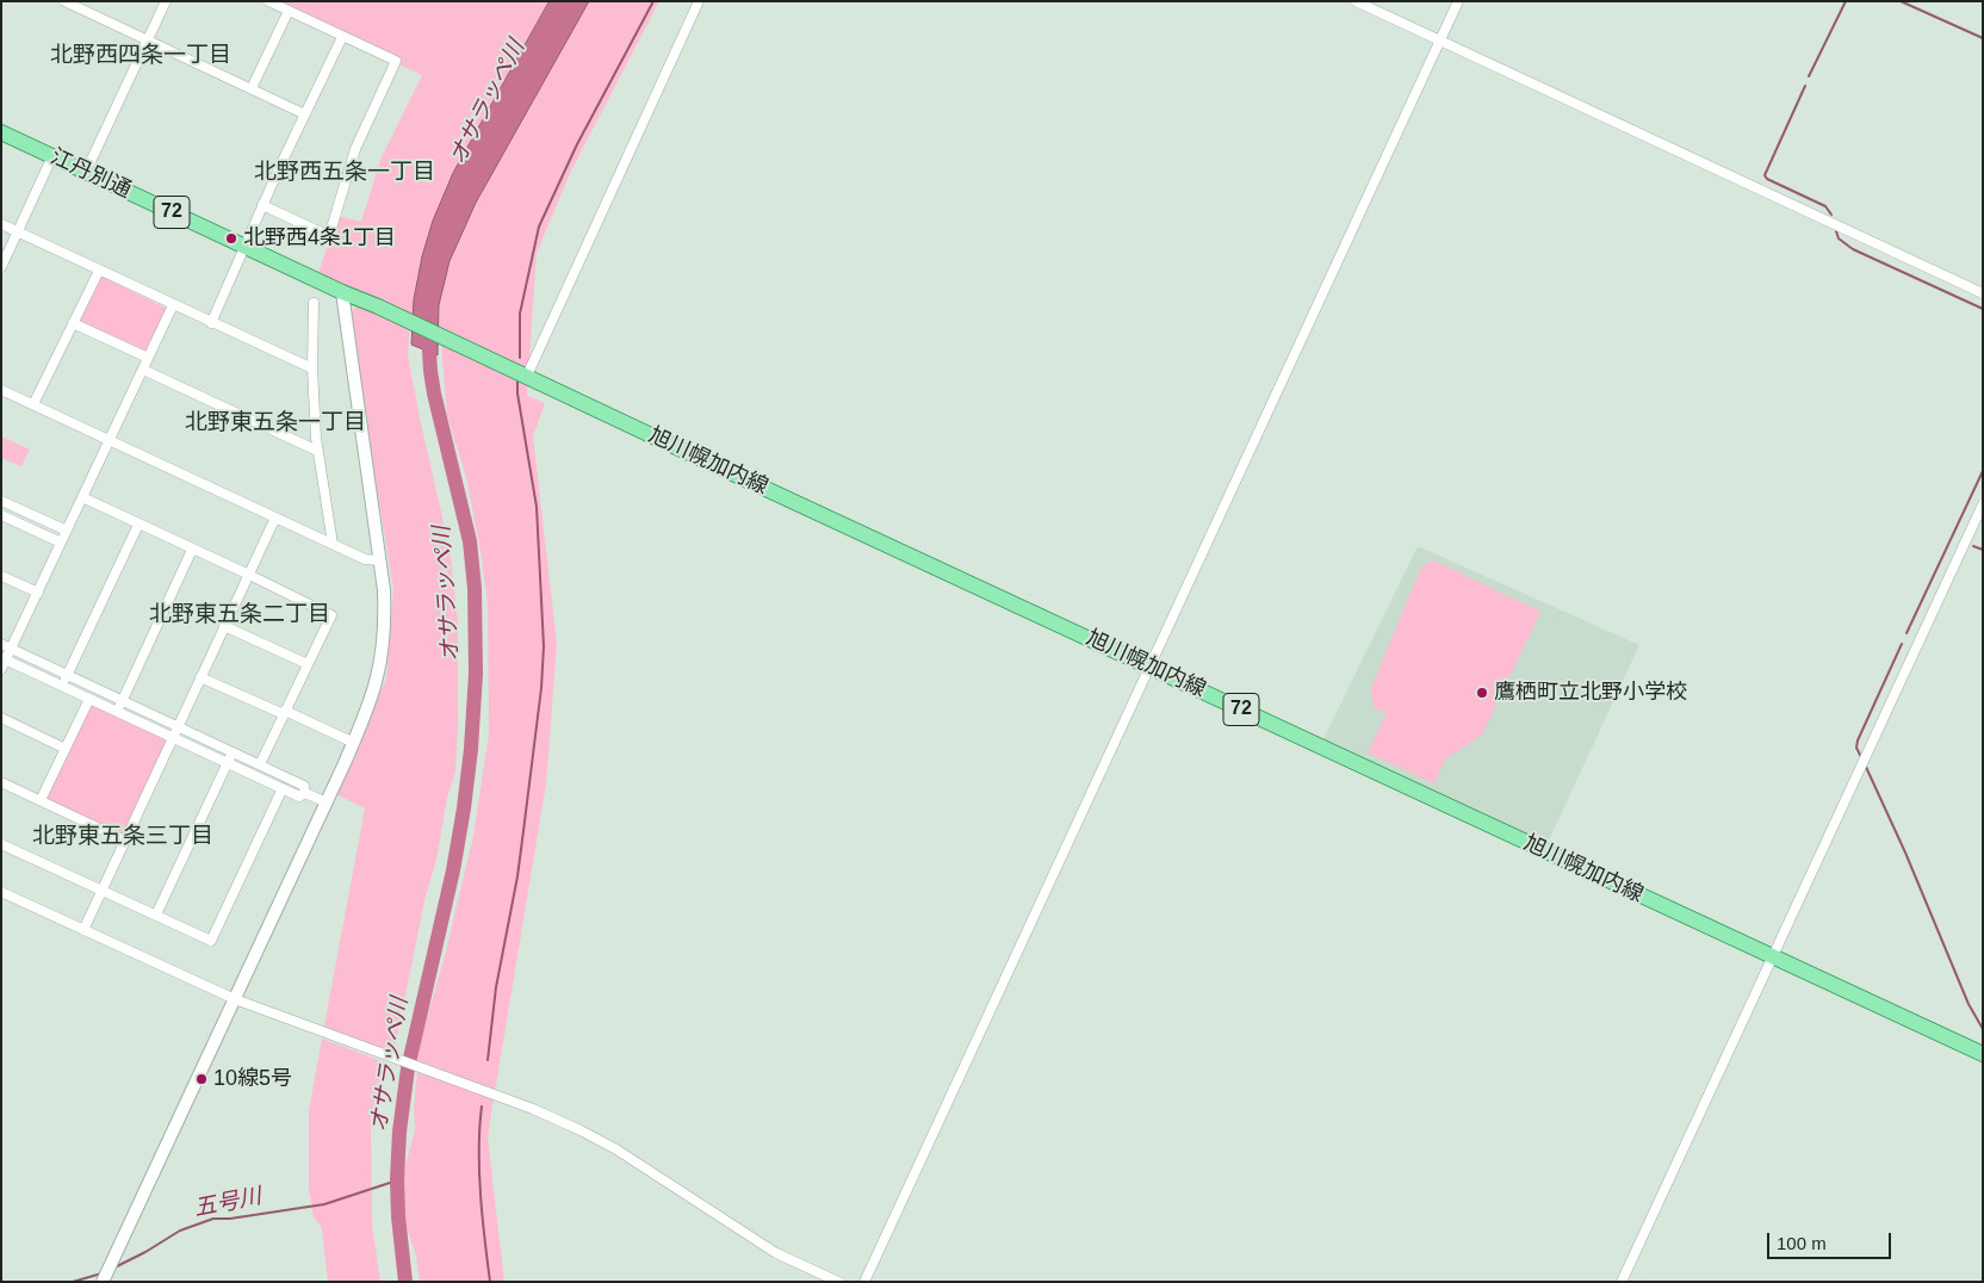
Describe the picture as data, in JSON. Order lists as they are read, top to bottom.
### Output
{
  "streets": {
    "main road": ["江丹別通", "72", "旭川幌加内線"]
  },
  "crossings": [
    ["江丹別通", "旭川幌加内線"]
  ],
  "districts": [
    "北野西四条一丁目",
    "北野西五条一丁目",
    "北野東五条一丁目",
    "北野東五条二丁目",
    "北野東五条三丁目"
  ],
  "water": ["オサラッペ川", "五号川"],
  "places": ["北野西4条1丁目", "鷹栖町立北野小学校", "10線5号"],
  "scale_bar": "100 m"
}
